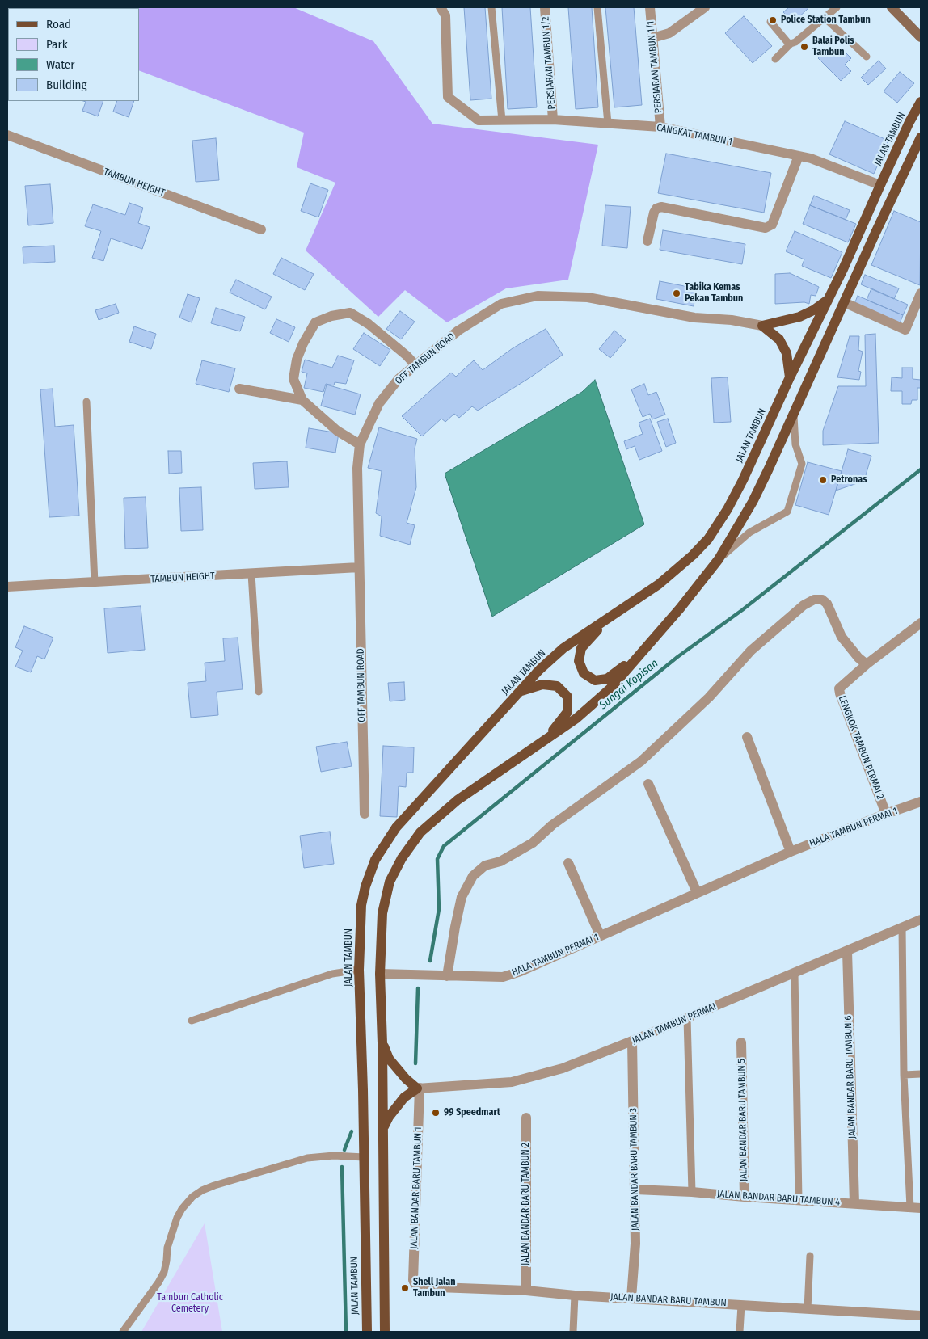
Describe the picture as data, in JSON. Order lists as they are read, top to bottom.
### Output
{
  "streets": {
    "main road": ["JALAN TAMBUN"],
    "street": [
      "PERSIARAN TAMBUN 1/2",
      "PERSIARAN TAMBUN 1/1",
      "CANGKAT TAMBUN 1",
      "TAMBUN HEIGHT",
      "OFF TAMBUN ROAD",
      "LENGKOK TAMBUN PERMAI 2",
      "HALA TAMBUN PERMAI 1",
      "JALAN TAMBUN PERMAI",
      "JALAN BANDAR BARU TAMBUN 6",
      "JALAN BANDAR BARU TAMBUN 5",
      "JALAN BANDAR BARU TAMBUN 3",
      "JALAN BANDAR BARU TAMBUN 1",
      "JALAN BANDAR BARU TAMBUN 4",
      "JALAN BANDAR BARU TAMBUN 2",
      "JALAN BANDAR BARU TAMBUN"
    ]
  },
  "crossings": [
    ["PERSIARAN TAMBUN 1/2", "CANGKAT TAMBUN 1"],
    ["PERSIARAN TAMBUN 1/1", "CANGKAT TAMBUN 1"],
    ["CANGKAT TAMBUN 1", "JALAN TAMBUN"],
    ["TAMBUN HEIGHT", "OFF TAMBUN ROAD"],
    ["LENGKOK TAMBUN PERMAI 2", "HALA TAMBUN PERMAI 1"],
    ["JALAN TAMBUN PERMAI", "JALAN BANDAR BARU TAMBUN 6"],
    ["JALAN TAMBUN PERMAI", "JALAN BANDAR BARU TAMBUN 3"],
    ["JALAN TAMBUN PERMAI", "JALAN BANDAR BARU TAMBUN 1"],
    ["JALAN BANDAR BARU TAMBUN 6", "JALAN BANDAR BARU TAMBUN 4"],
    ["JALAN BANDAR BARU TAMBUN 5", "JALAN BANDAR BARU TAMBUN 4"],
    ["JALAN BANDAR BARU TAMBUN 3", "JALAN BANDAR BARU TAMBUN 4"],
    ["JALAN BANDAR BARU TAMBUN 3", "JALAN BANDAR BARU TAMBUN"],
    ["JALAN BANDAR BARU TAMBUN 1", "JALAN BANDAR BARU TAMBUN"],
    ["JALAN BANDAR BARU TAMBUN 2", "JALAN BANDAR BARU TAMBUN"]
  ],
  "water": ["Sungai Kopisan"],
  "parks": ["Tambun Catholic Cemetery"],
  "places": [
    "Police Station Tambun",
    "Balai Polis Tambun",
    "Tabika Kemas Pekan Tambun",
    "Petronas",
    "99 Speedmart",
    "Shell Jalan Tambun"
  ],
  "legend": [
    "Road",
    "Park",
    "Water",
    "Building"
  ]
}
